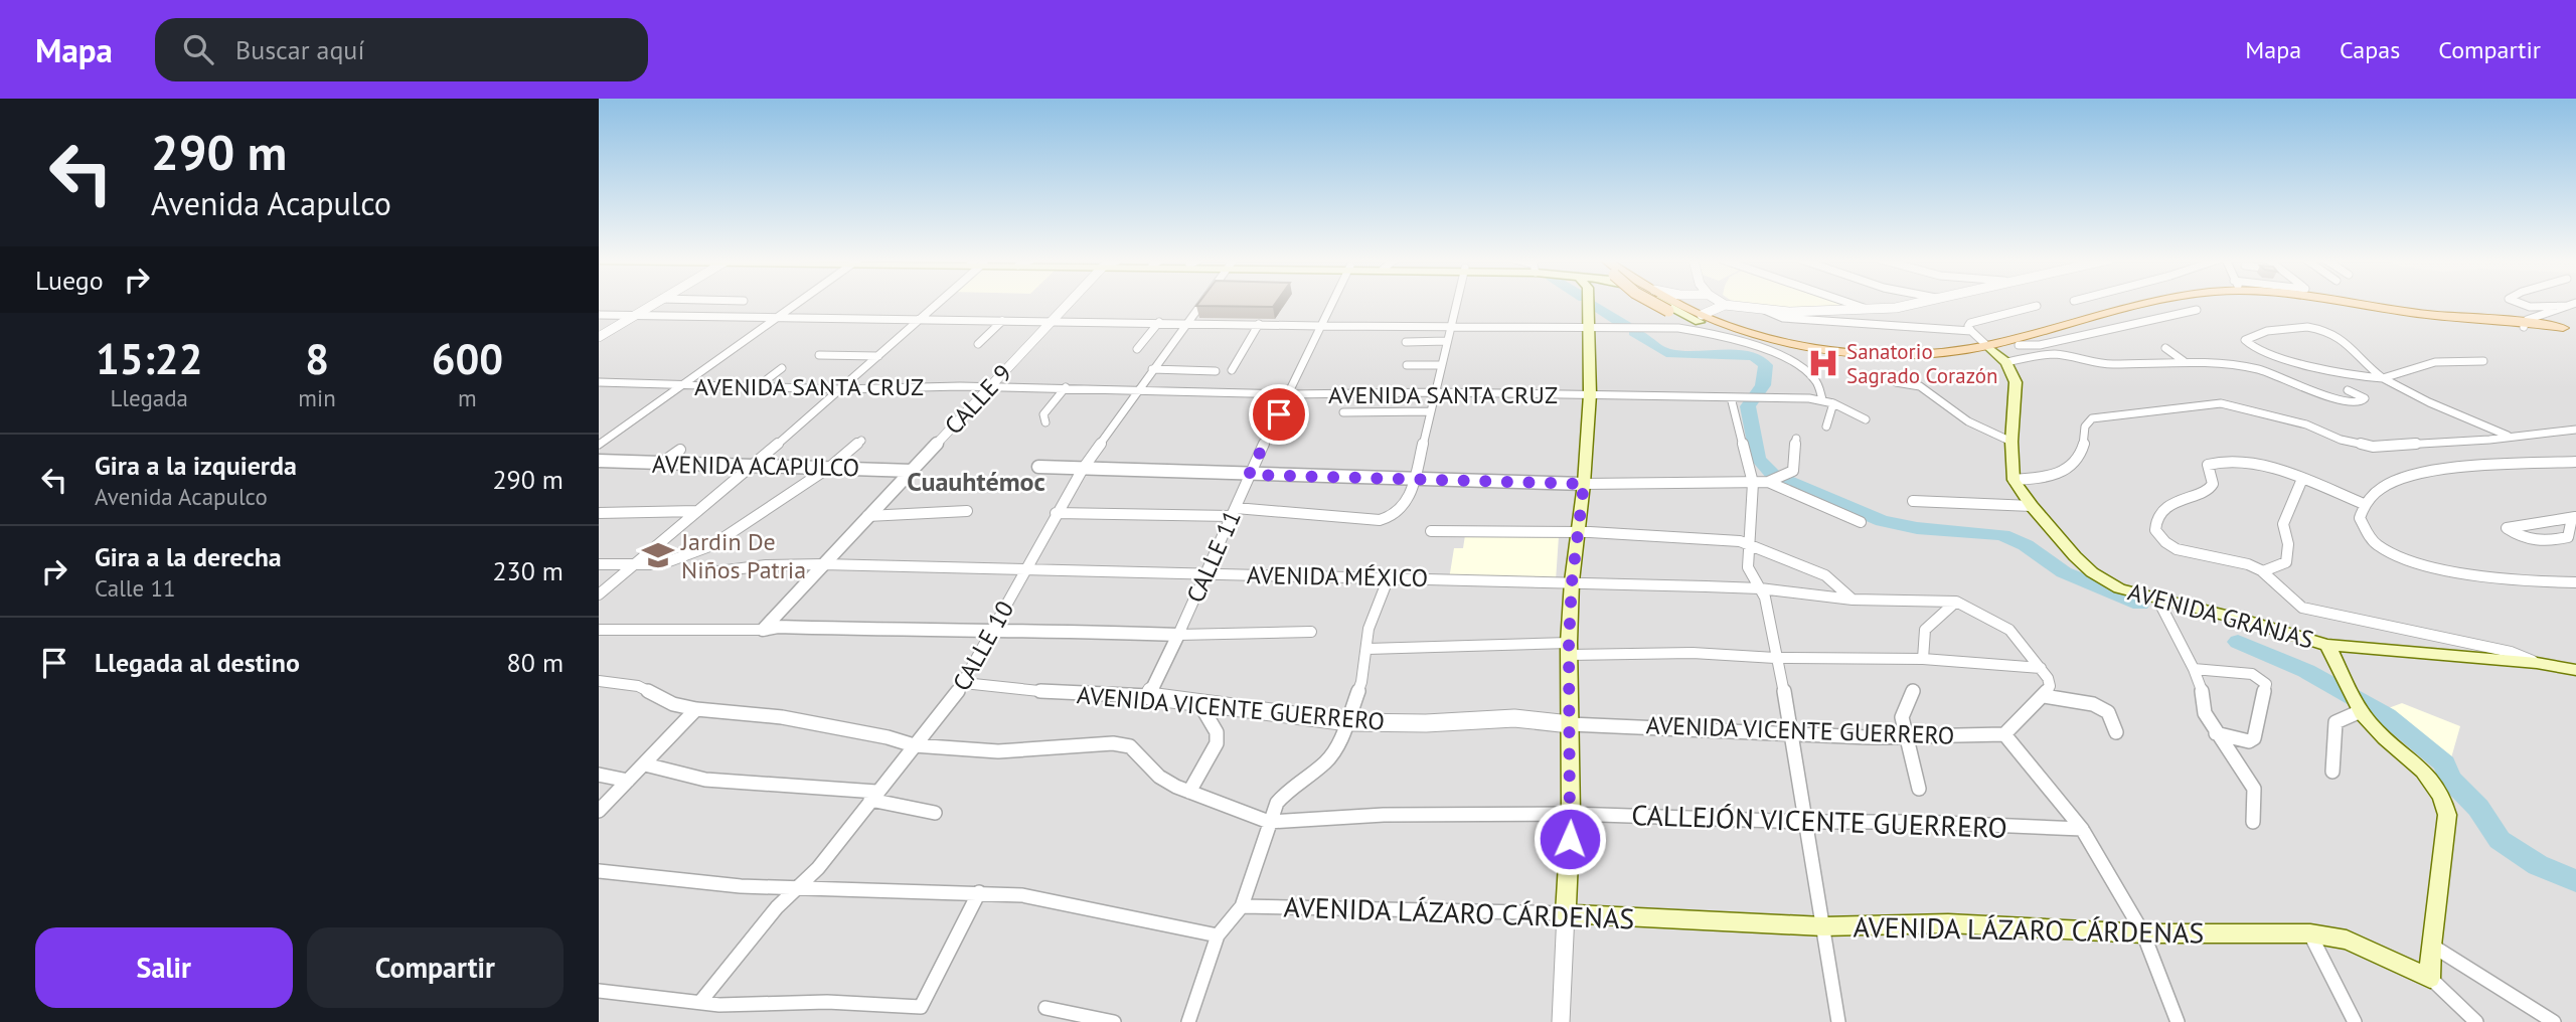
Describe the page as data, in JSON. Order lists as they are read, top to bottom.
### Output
{
  "streets": {
    "main road": ["AVENIDA GRANJAS", "AVENIDA LÁZARO CÁRDENAS"],
    "street": [
      "AVENIDA SANTA CRUZ",
      "CALLE 9",
      "AVENIDA ACAPULCO",
      "CALLE 11",
      "AVENIDA MÉXICO",
      "CALLE 10",
      "AVENIDA VICENTE GUERRERO",
      "CALLEJÓN VICENTE GUERRERO"
    ]
  },
  "crossings": [
    ["AVENIDA SANTA CRUZ", "CALLE 9"],
    ["AVENIDA SANTA CRUZ", "CALLE 11"],
    ["AVENIDA SANTA CRUZ", "CALLE 10"],
    ["CALLE 9", "AVENIDA ACAPULCO"],
    ["CALLE 9", "AVENIDA MÉXICO"],
    ["CALLE 11", "AVENIDA MÉXICO"],
    ["CALLE 11", "AVENIDA VICENTE GUERRERO"],
    ["AVENIDA MÉXICO", "CALLE 10"],
    ["CALLE 10", "AVENIDA VICENTE GUERRERO"],
    ["CALLE 10", "CALLEJÓN VICENTE GUERRERO"]
  ],
  "districts": ["Cuauhtémoc"],
  "places": {
    "hospital": ["Sanatorio Sagrado Corazón"],
    "school or university": ["Jardin De Niños Patria"]
  },
  "page": {
    "header": "Mapa",
    "search": "Buscar aquí",
    "nav": ["Mapa", "Capas", "Compartir"],
    "turn": ["290 m", "Avenida Acapulco"],
    "then": "Luego",
    "eta": [
      "15:22",
      "Llegada",
      "8",
      "min",
      "600",
      "m"
    ],
    "list": [
      {
        "name": "Gira a la izquierda",
        "note": "Avenida Acapulco",
        "value": "290 m"
      },
      {
        "name": "Gira a la derecha",
        "note": "Calle 11",
        "value": "230 m"
      },
      {
        "name": "Llegada al destino",
        "value": "80 m"
      }
    ],
    "buttons": ["Salir", "Compartir"]
  }
}
